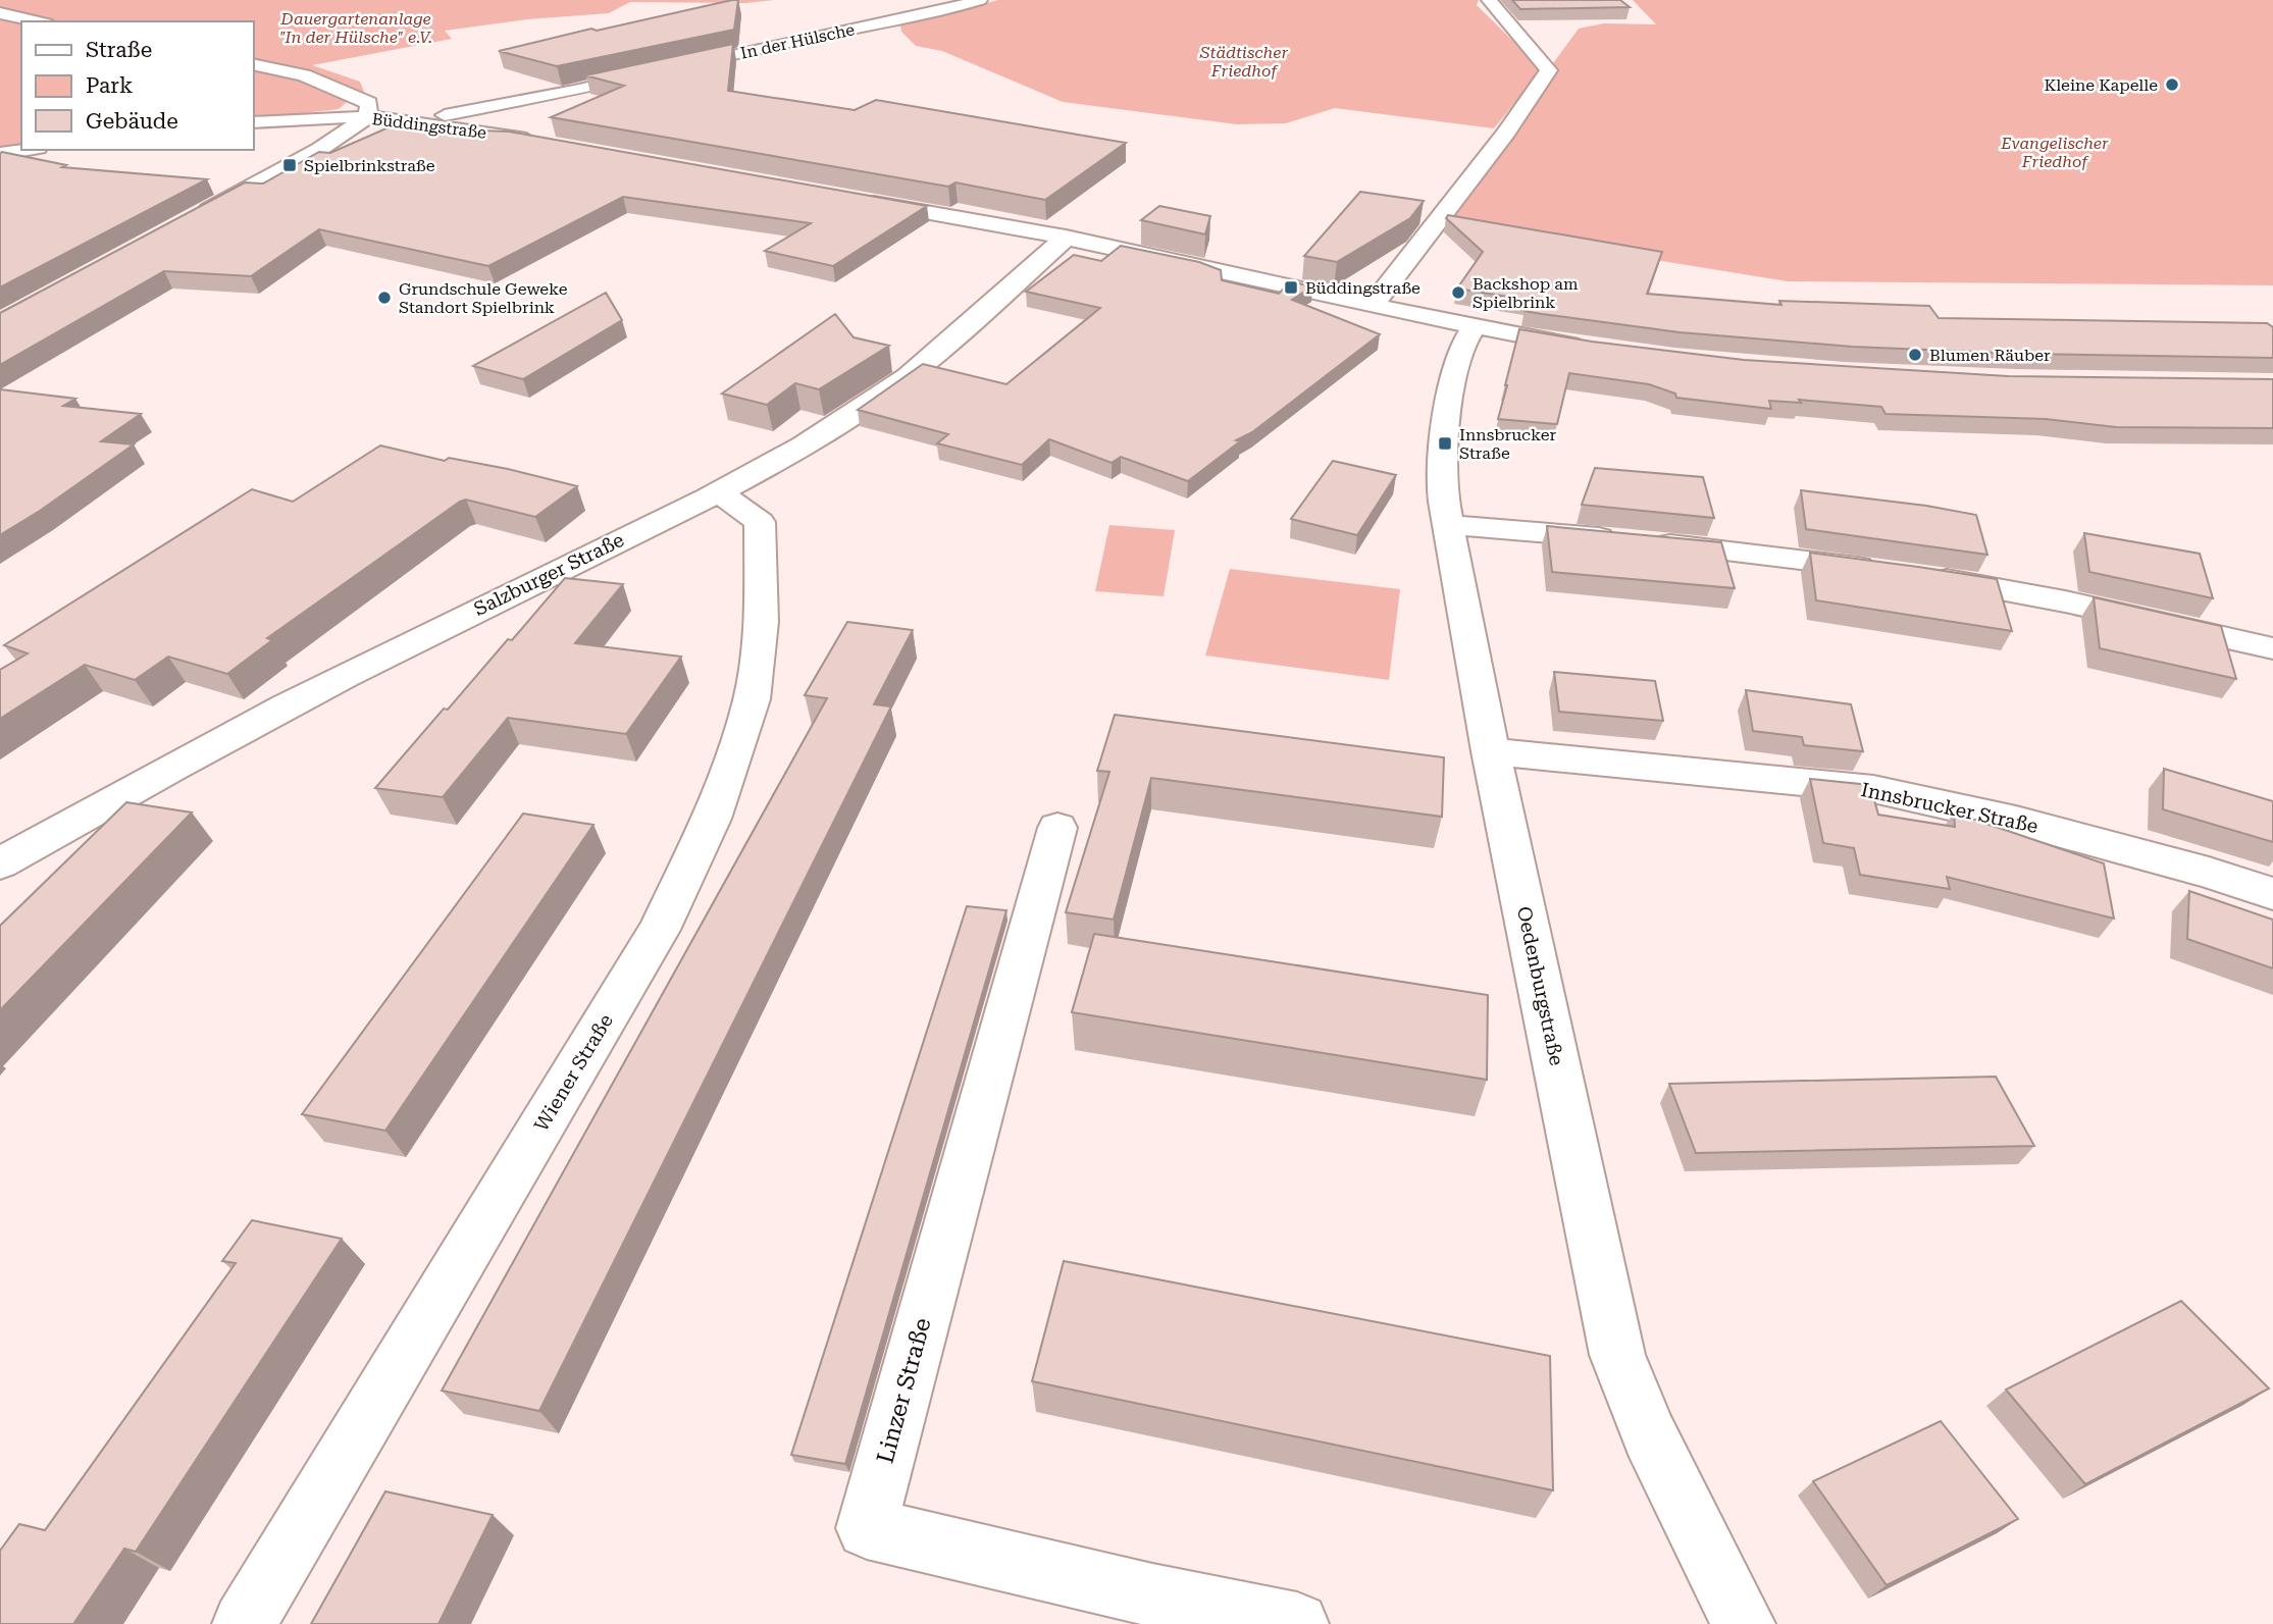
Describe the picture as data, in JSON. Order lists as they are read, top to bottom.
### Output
{
  "streets": {
    "street": [
      "In der Hülsche",
      "Büddingstraße",
      "Salzburger Straße",
      "Innsbrucker Straße",
      "Oedenburgstraße",
      "Wiener Straße",
      "Linzer Straße"
    ]
  },
  "crossings": [
    ["In der Hülsche", "Büddingstraße"],
    ["Salzburger Straße", "Wiener Straße"],
    ["Innsbrucker Straße", "Oedenburgstraße"]
  ],
  "parks": ["Dauergartenanlage \"In der Hülsche\" e.V.", "Städtischer Friedhof", "Evangelischer Friedhof"],
  "places": {
    "other": [
      "Kleine Kapelle",
      "Backshop am Spielbrink",
      "Grundschule Geweke Standort Spielbrink",
      "Blumen Räuber"
    ],
    "transit": ["Spielbrinkstraße", "Büddingstraße", "Innsbrucker Straße"]
  },
  "legend": ["Straße", "Park", "Gebäude"]
}
